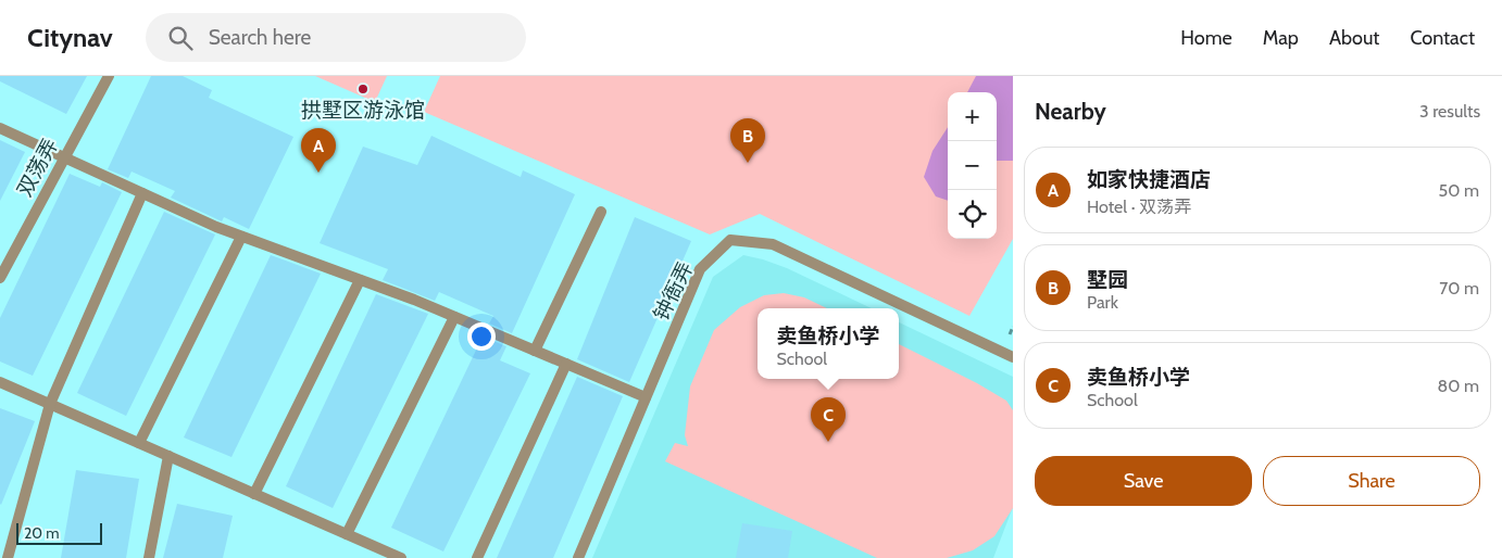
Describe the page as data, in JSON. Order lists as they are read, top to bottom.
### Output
{
  "streets": {
    "street": ["双荡弄", "钟衙弄"]
  },
  "places": ["拱墅区游泳馆"],
  "scale_bar": "20 m",
  "page": {
    "header": "Citynav",
    "search": "Search here",
    "nav": [
      "Home",
      "Map",
      "About",
      "Contact"
    ],
    "heading": ["Nearby", "3 results"],
    "map_buttons": ["+", "−"],
    "pins": ["B", "A", "C"],
    "list": [
      {
        "mark": "A",
        "name": "如家快捷酒店",
        "note": "Hotel · 双荡弄",
        "value": "50 m"
      },
      {
        "mark": "B",
        "name": "墅园",
        "note": "Park",
        "value": "70 m"
      },
      {
        "mark": "C",
        "name": "卖鱼桥小学",
        "note": "School",
        "value": "80 m"
      }
    ],
    "popup": ["卖鱼桥小学", "School"],
    "buttons": ["Save", "Share"],
    "scale": "20 m"
  }
}
